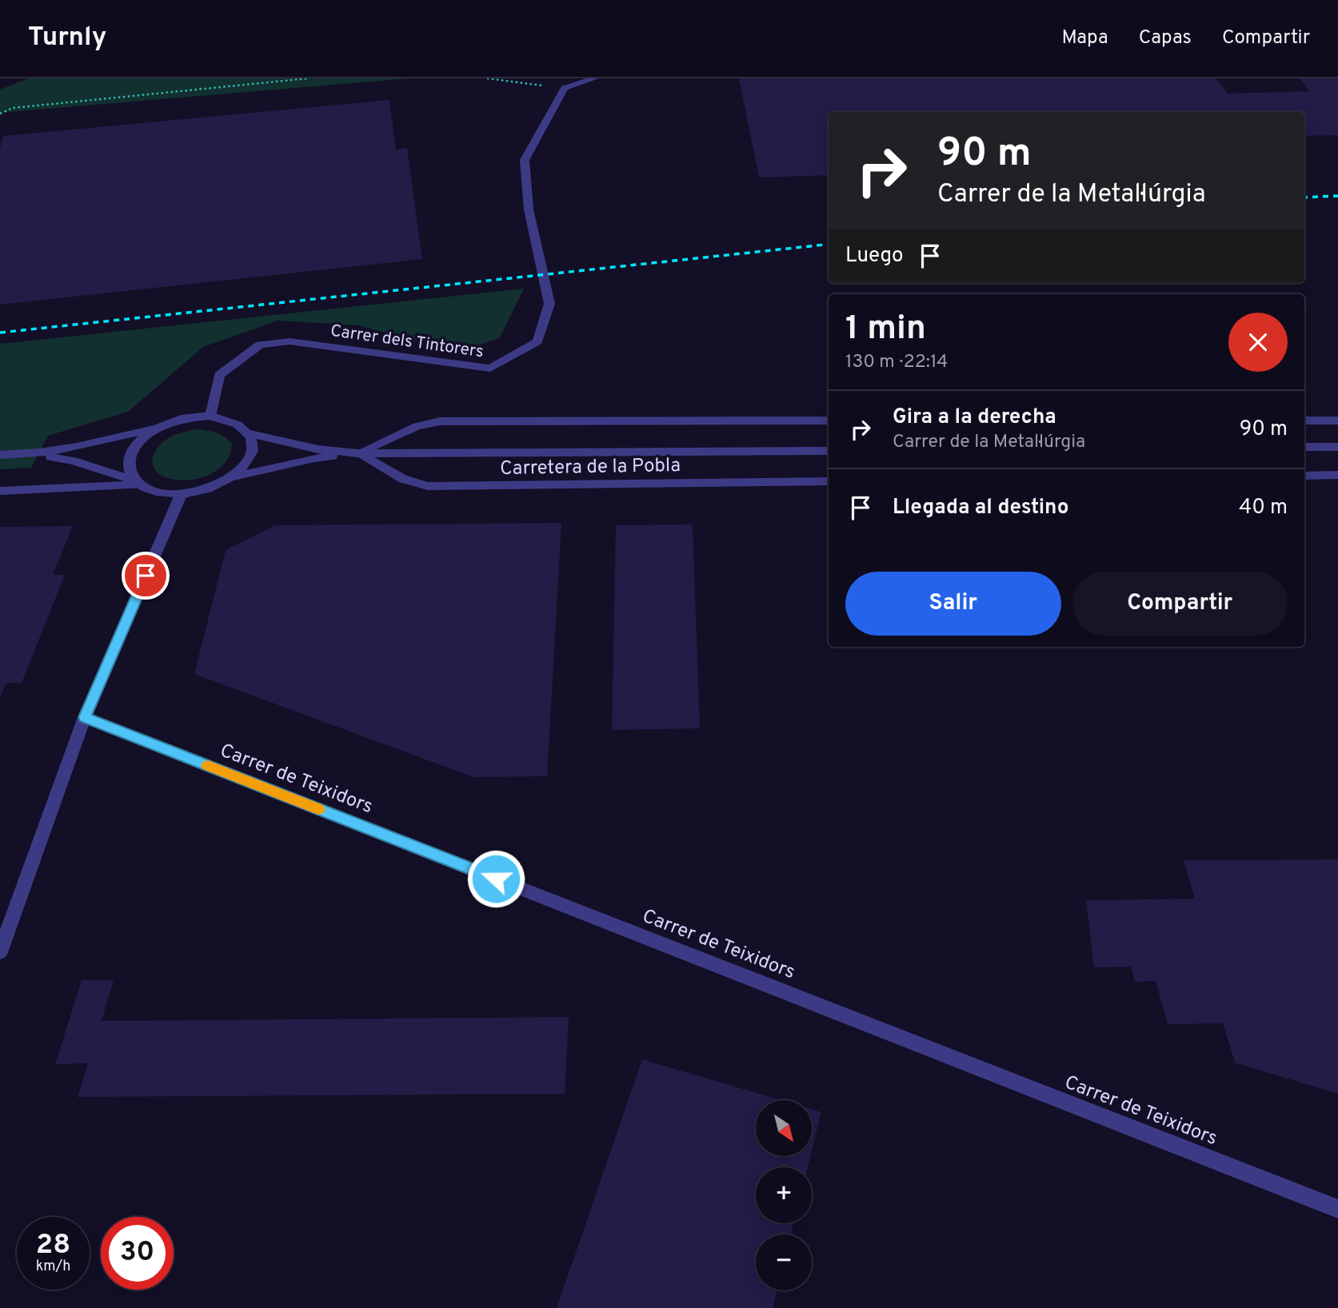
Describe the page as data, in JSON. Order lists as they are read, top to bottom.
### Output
{
  "streets": {
    "street": ["Carrer dels Tintorers", "Carretera de la Pobla", "Carrer de Teixidors"]
  },
  "crossings": [
    ["Carrer dels Tintorers", "Carretera de la Pobla"]
  ],
  "north": "bottom right",
  "page": {
    "header": "Turnly",
    "nav": ["Mapa", "Capas", "Compartir"],
    "turn": ["90 m", "Carrer de la Metal·lúrgia"],
    "then": "Luego",
    "heading": ["1 min", "130 m · 22:14"],
    "list": [
      {
        "name": "Gira a la derecha",
        "note": "Carrer de la Metal·lúrgia",
        "value": "90 m"
      },
      {
        "name": "Llegada al destino",
        "value": "40 m"
      }
    ],
    "buttons": ["Salir", "Compartir"],
    "map_buttons": ["+", "−"],
    "speed": "28 km/h",
    "limit": "30"
  }
}
